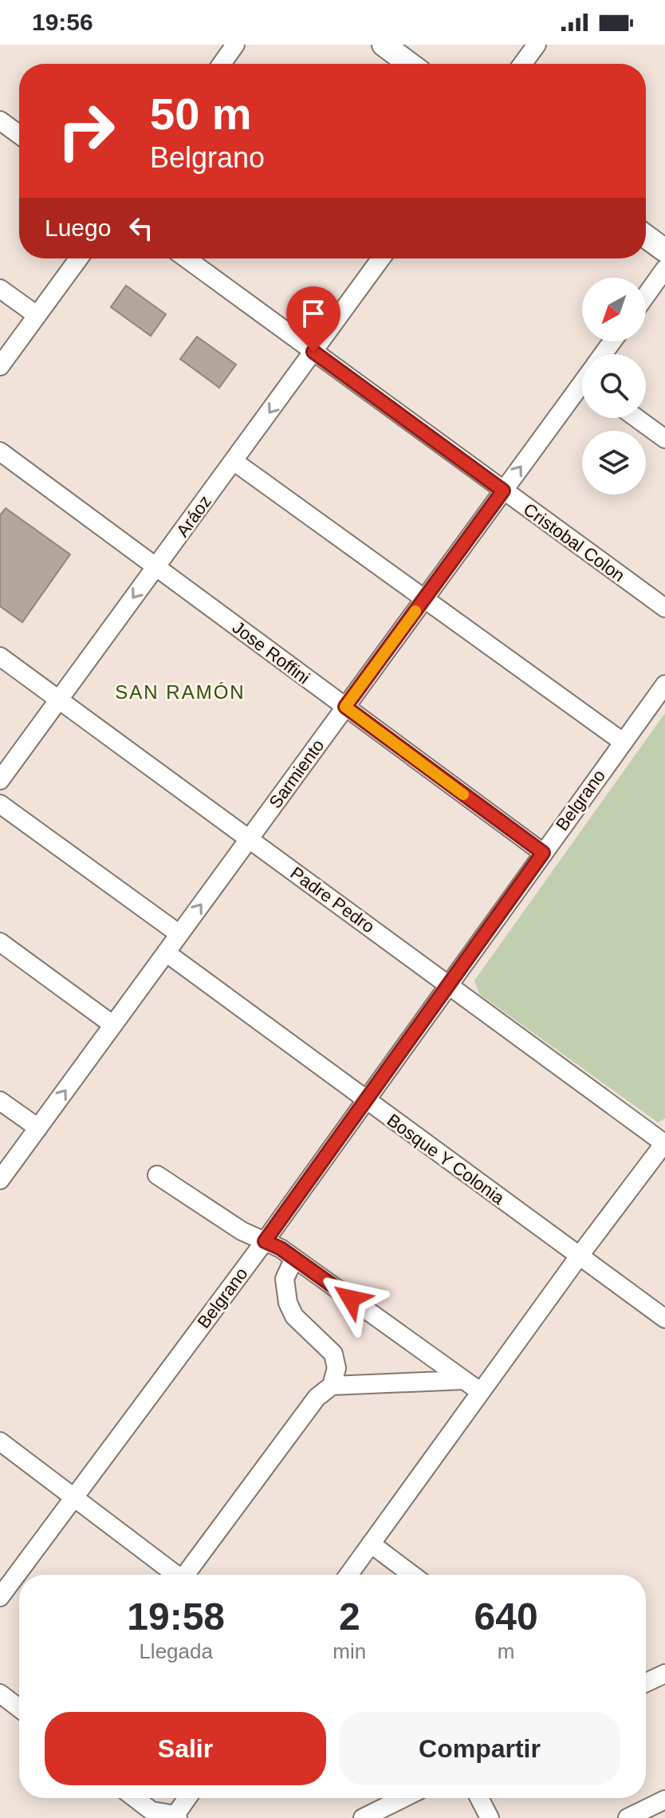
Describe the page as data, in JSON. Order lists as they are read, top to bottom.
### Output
{
  "streets": {
    "street": [
      "Aráoz",
      "Cristobal Colon",
      "Jose Roffini",
      "Sarmiento",
      "Belgrano",
      "Padre Pedro",
      "Bosque Y Colonia"
    ]
  },
  "crossings": [
    ["Aráoz", "Cristobal Colon"],
    ["Aráoz", "Jose Roffini"],
    ["Aráoz", "Padre Pedro"],
    ["Cristobal Colon", "Sarmiento"],
    ["Jose Roffini", "Sarmiento"],
    ["Jose Roffini", "Belgrano"],
    ["Sarmiento", "Padre Pedro"],
    ["Sarmiento", "Bosque Y Colonia"],
    ["Belgrano", "Padre Pedro"],
    ["Belgrano", "Bosque Y Colonia"]
  ],
  "one_way": ["Aráoz", "Sarmiento"],
  "districts": ["SAN RAMÓN"],
  "north": "bottom left",
  "page": {
    "status": "19:56",
    "turn": ["50 m", "Belgrano"],
    "then": "Luego",
    "eta": [
      "19:58",
      "Llegada",
      "2",
      "min",
      "640",
      "m"
    ],
    "buttons": ["Salir", "Compartir"]
  }
}
